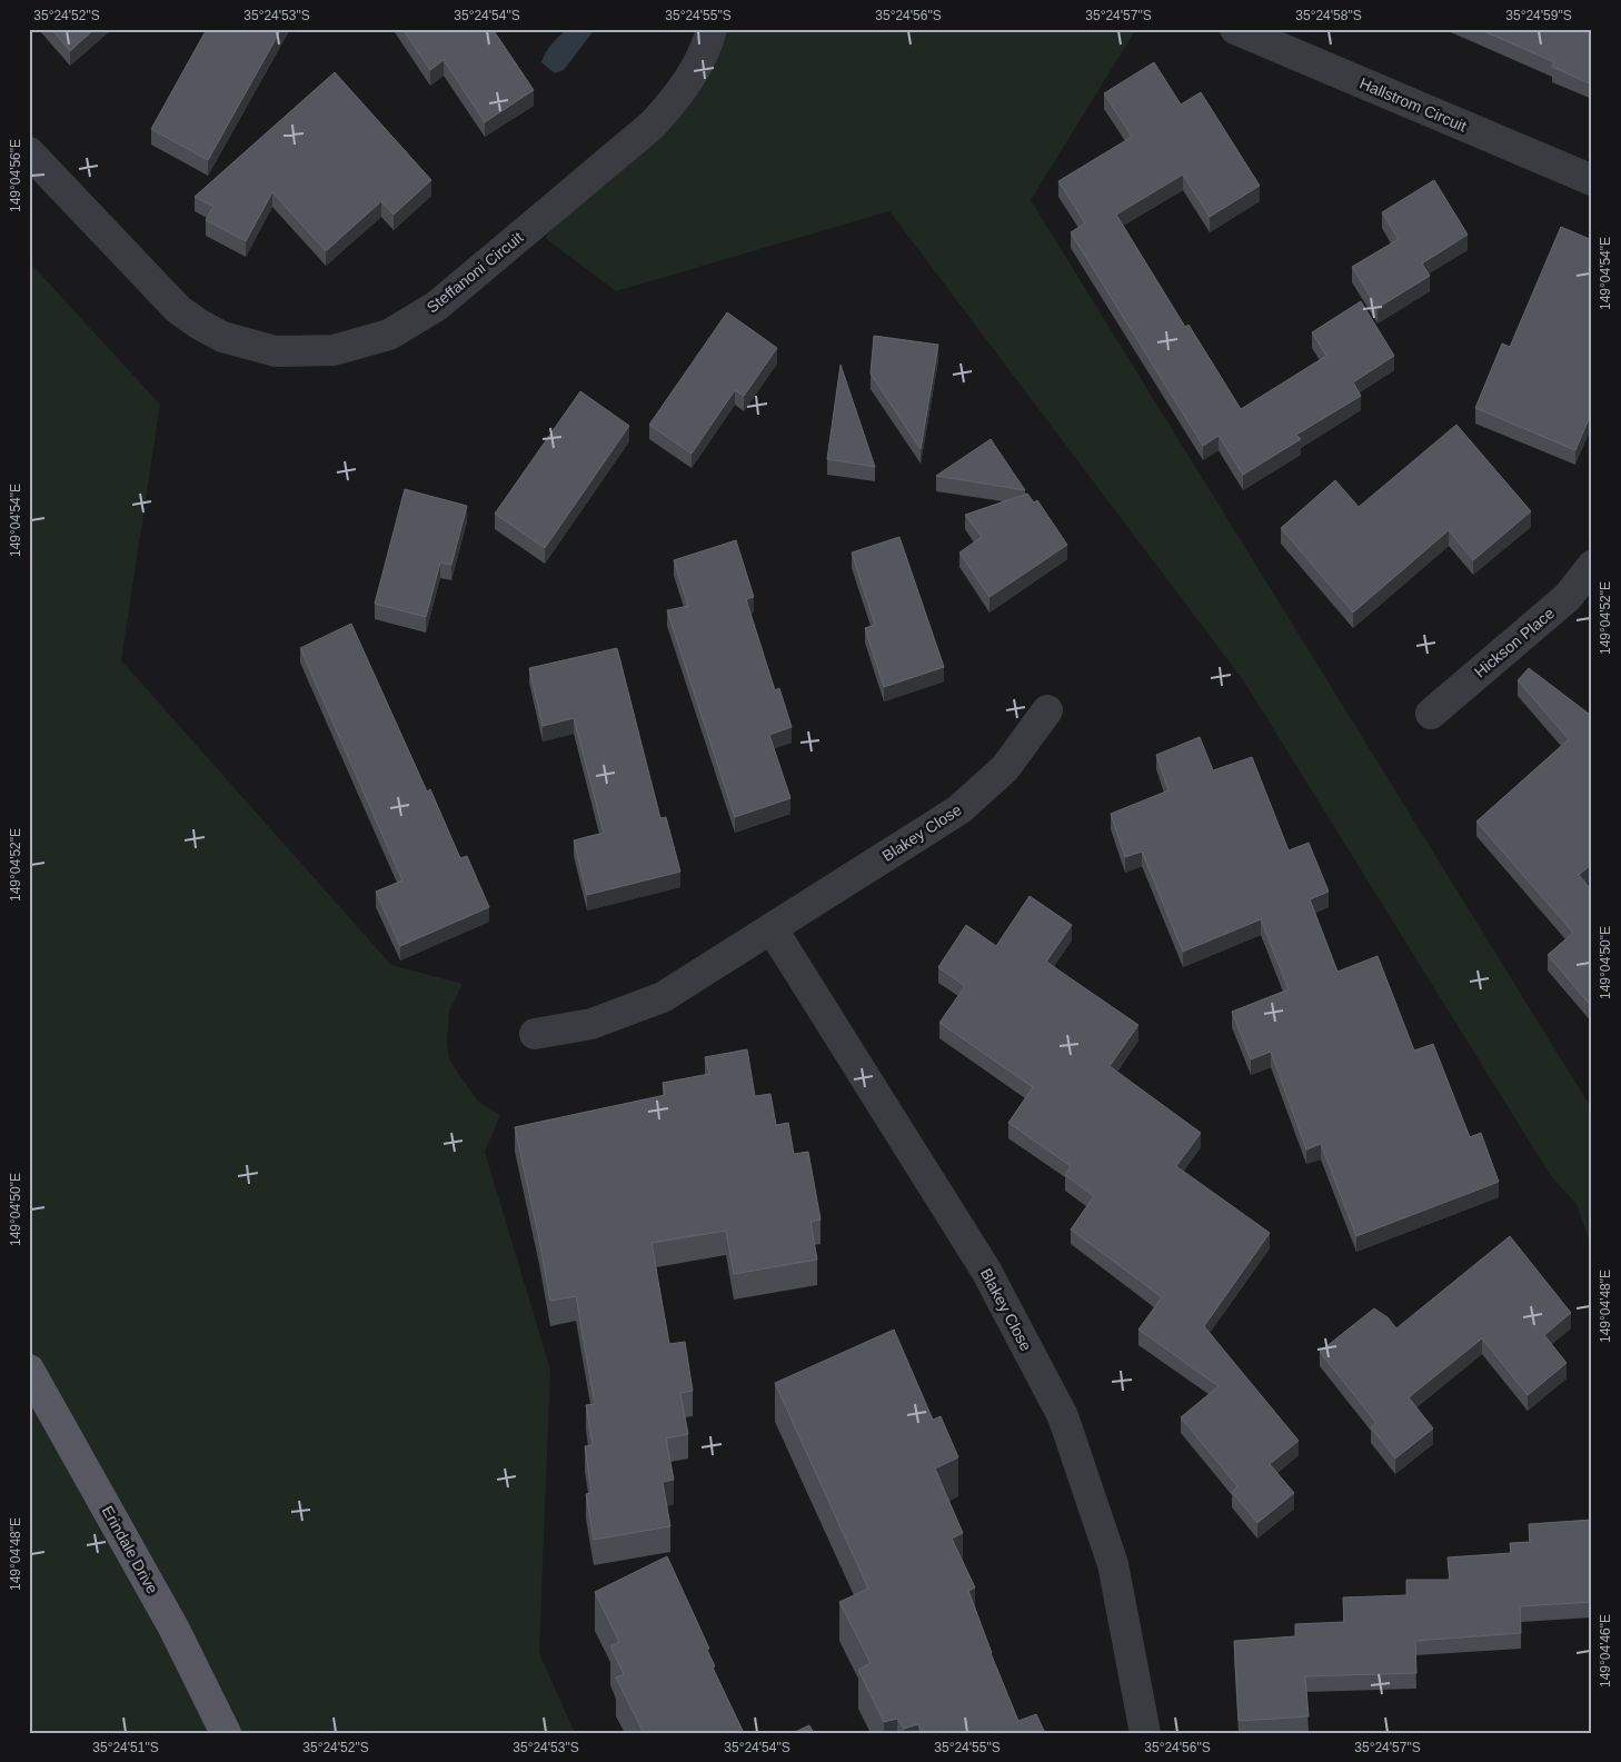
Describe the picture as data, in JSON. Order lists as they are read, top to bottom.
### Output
{
  "streets": {
    "main road": ["Erindale Drive"],
    "street": [
      "Hallstrom Circuit",
      "Steffanoni Circuit",
      "Hickson Place",
      "Blakey Close"
    ]
  },
  "coordinates": [
    "35°24'52\"S",
    "35°24'53\"S",
    "35°24'54\"S",
    "35°24'55\"S",
    "35°24'56\"S",
    "35°24'57\"S",
    "35°24'58\"S",
    "35°24'59\"S",
    "149°04'56\"E",
    "149°04'54\"E",
    "149°04'52\"E",
    "149°04'50\"E",
    "149°04'48\"E",
    "149°04'46\"E",
    "35°24'51\"S"
  ]
}
